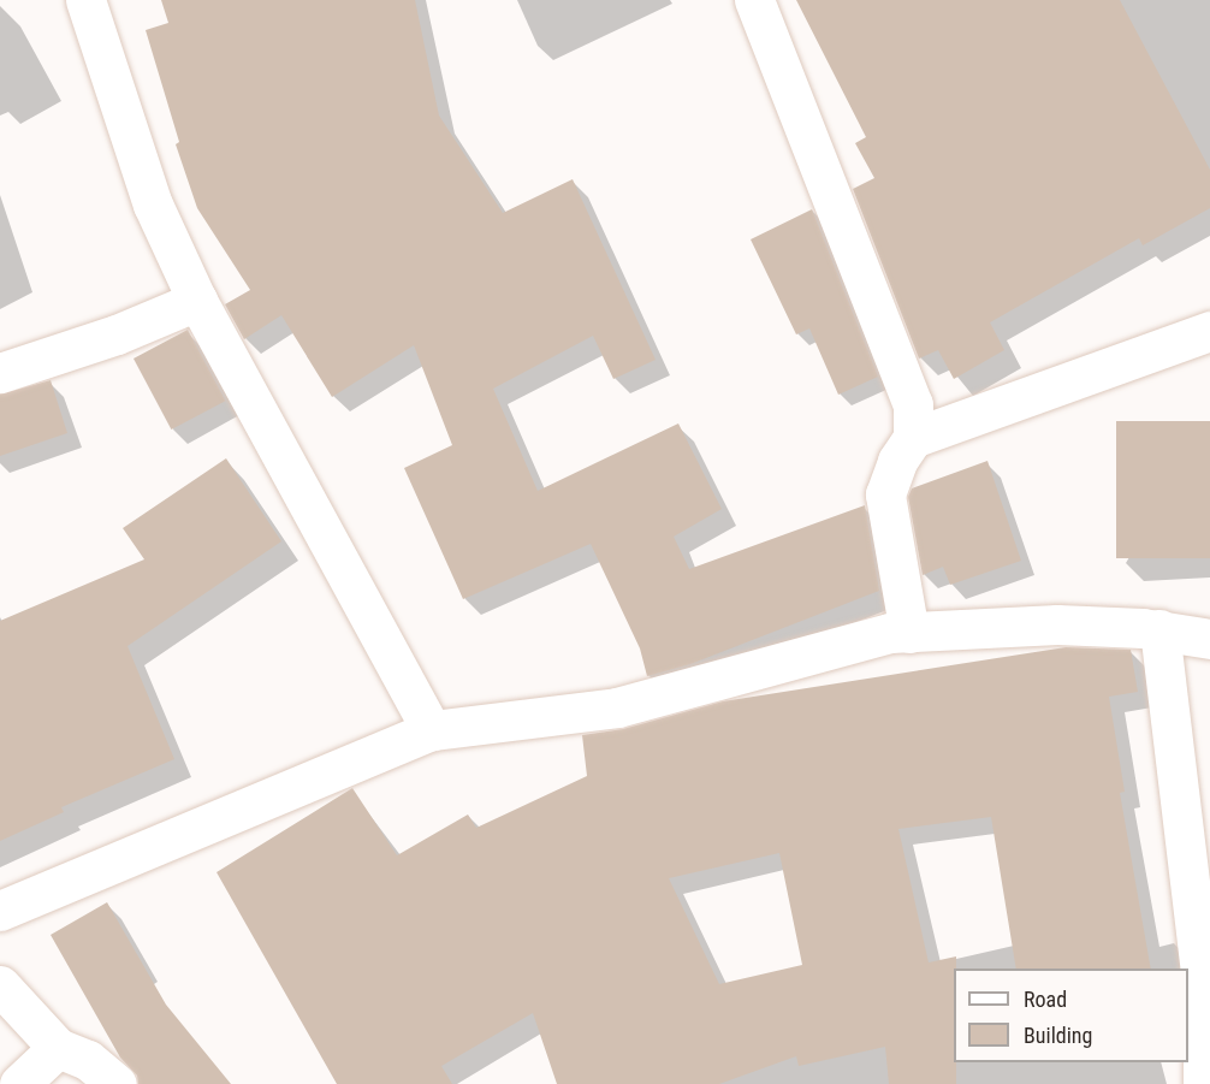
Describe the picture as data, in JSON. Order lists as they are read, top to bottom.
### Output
{
  "legend": ["Road", "Building"]
}
